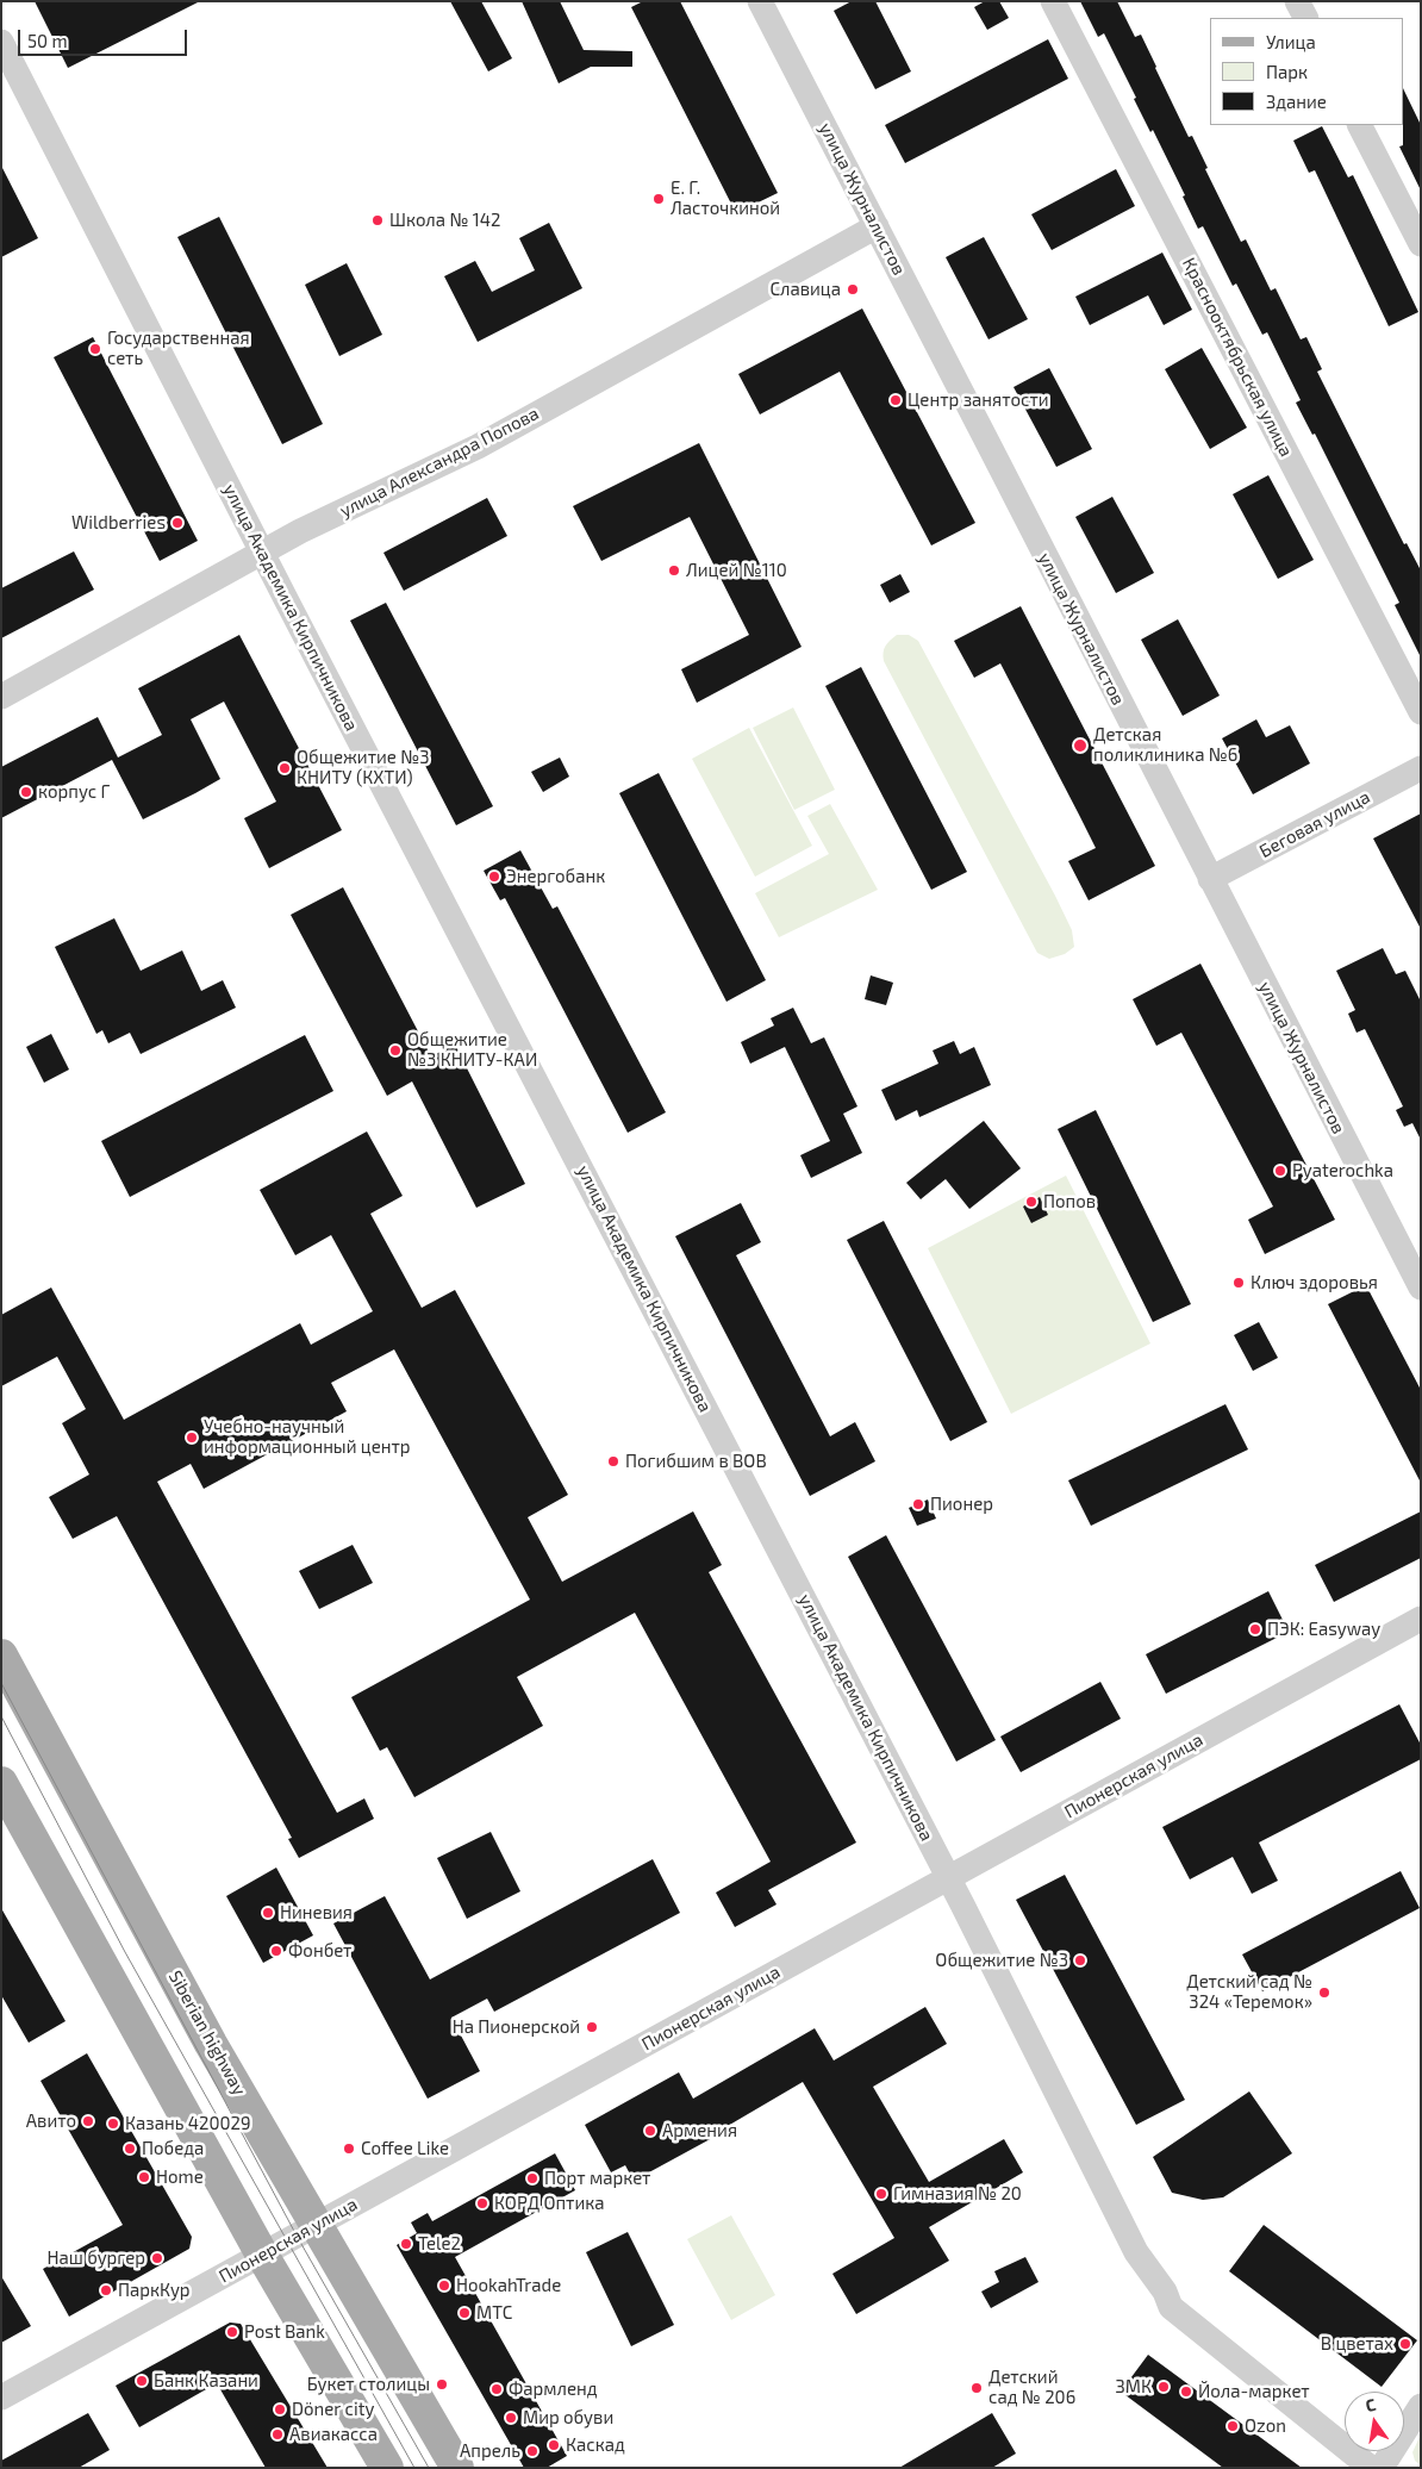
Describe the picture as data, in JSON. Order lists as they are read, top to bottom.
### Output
{
  "streets": {
    "main road": ["Siberian highway"],
    "street": [
      "улица Журналистов",
      "Краснооктябрьская улица",
      "улица Александра Попова",
      "улица Академика Кирпичникова",
      "Беговая улица",
      "Пионерская улица"
    ]
  },
  "crossings": [
    ["улица Журналистов", "улица Александра Попова"],
    ["улица Журналистов", "Беговая улица"],
    ["улица Александра Попова", "улица Академика Кирпичникова"],
    ["улица Академика Кирпичникова", "Пионерская улица"],
    ["Пионерская улица", "Siberian highway"]
  ],
  "places": [
    "Е. Г. Ласточкиной",
    "Школа № 142",
    "Славица",
    "Государственная сеть",
    "Центр занятости",
    "Wildberries",
    "Лицей №110",
    "Детская поликлиника №6",
    "Общежитие №3 КНИТУ (КХТИ)",
    "корпус Г",
    "Энергобанк",
    "Общежитие №3 КНИТУ-КАИ",
    "Pyaterochka",
    "Попов",
    "Ключ здоровья",
    "Учебно-научный информационный центр",
    "Погибшим в ВОВ",
    "Пионер",
    "ПЭК: Easyway",
    "Ниневия",
    "Фонбет",
    "Общежитие №3",
    "Детский сад № 324 «Теремок»",
    "На Пионерской",
    "Авито",
    "Казань 420029",
    "Армения",
    "Победа",
    "Coffee Like",
    "Home",
    "Порт маркет",
    "Гимназия № 20",
    "КОРД Оптика",
    "Tele2",
    "Наш бургер",
    "HookahTrade",
    "ПаркКур",
    "МТС",
    "Post Bank",
    "В цветах",
    "Банк Казани",
    "Букет столицы",
    "ЗМК",
    "Детский сад № 206",
    "Фармленд",
    "Йола-маркет",
    "Döner city",
    "Мир обуви",
    "Ozon",
    "Авиакасса",
    "Каскад",
    "Апрель"
  ],
  "legend": ["Улица", "Парк", "Здание"],
  "scale_bar": "50 m",
  "north": "top"
}
